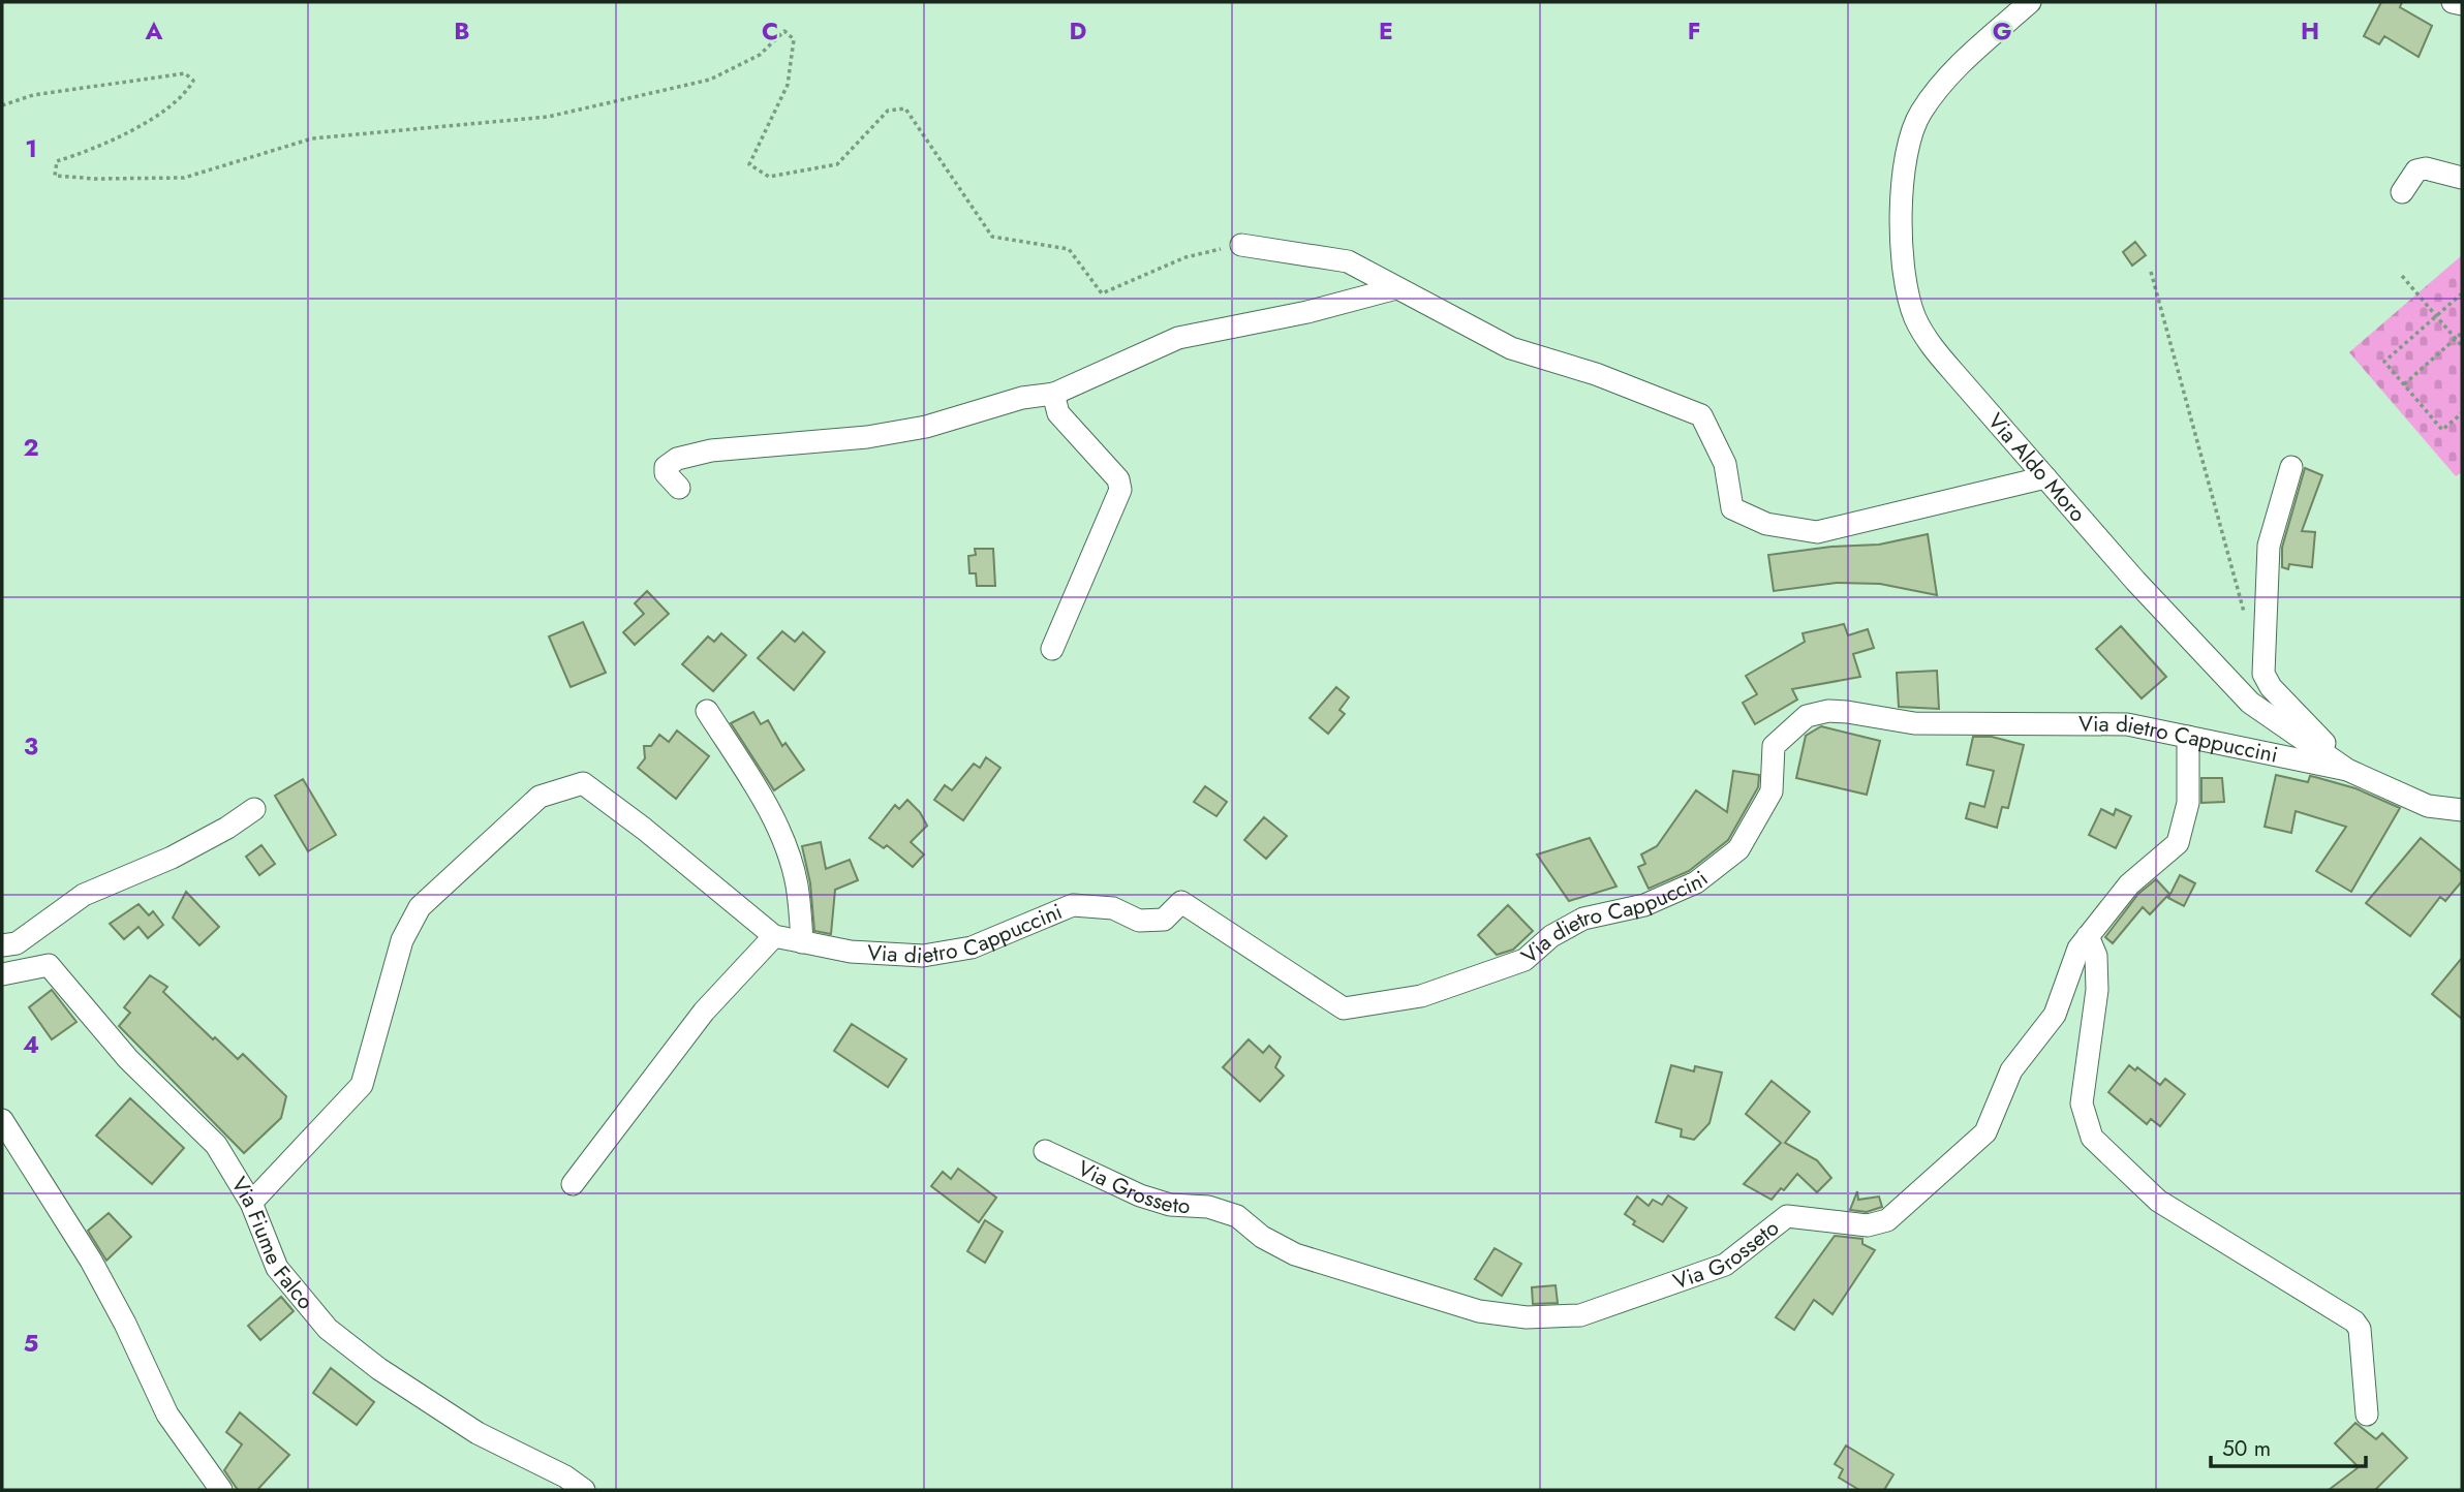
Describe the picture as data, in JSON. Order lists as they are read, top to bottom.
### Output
{
  "streets": {
    "street": [
      "Via Aldo Moro",
      "Via dietro Cappuccini",
      "Via Grosseto",
      "Via Fiume Falco"
    ]
  },
  "crossings": [
    ["Via Aldo Moro", "Via dietro Cappuccini"],
    ["Via dietro Cappuccini", "Via Grosseto"],
    ["Via dietro Cappuccini", "Via Fiume Falco"]
  ],
  "scale_bar": "50 m",
  "grid": {
    "columns": [
      "A",
      "B",
      "C",
      "D",
      "E",
      "F",
      "G",
      "H"
    ],
    "rows": [
      "1",
      "2",
      "3",
      "4",
      "5"
    ]
  }
}
